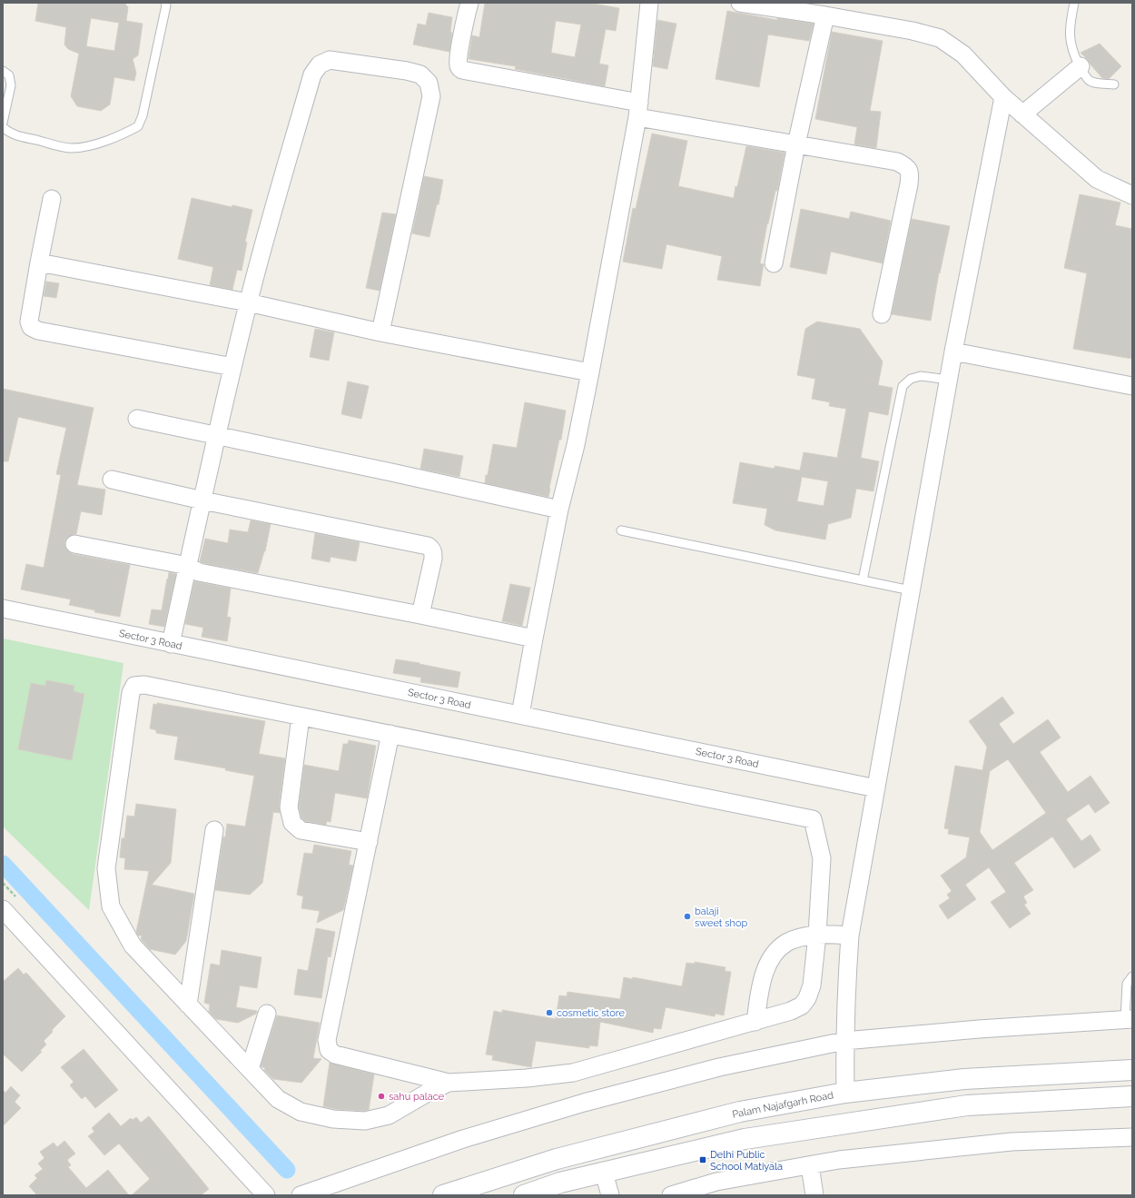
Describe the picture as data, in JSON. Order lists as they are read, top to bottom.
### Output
{
  "streets": {
    "main road": ["Palam Najafgarh Road"],
    "street": ["Sector 3 Road"]
  },
  "places": {
    "other": ["balaji sweet shop", "cosmetic store", "sahu palace"],
    "transit": ["Delhi Public School Matiyala"]
  }
}
